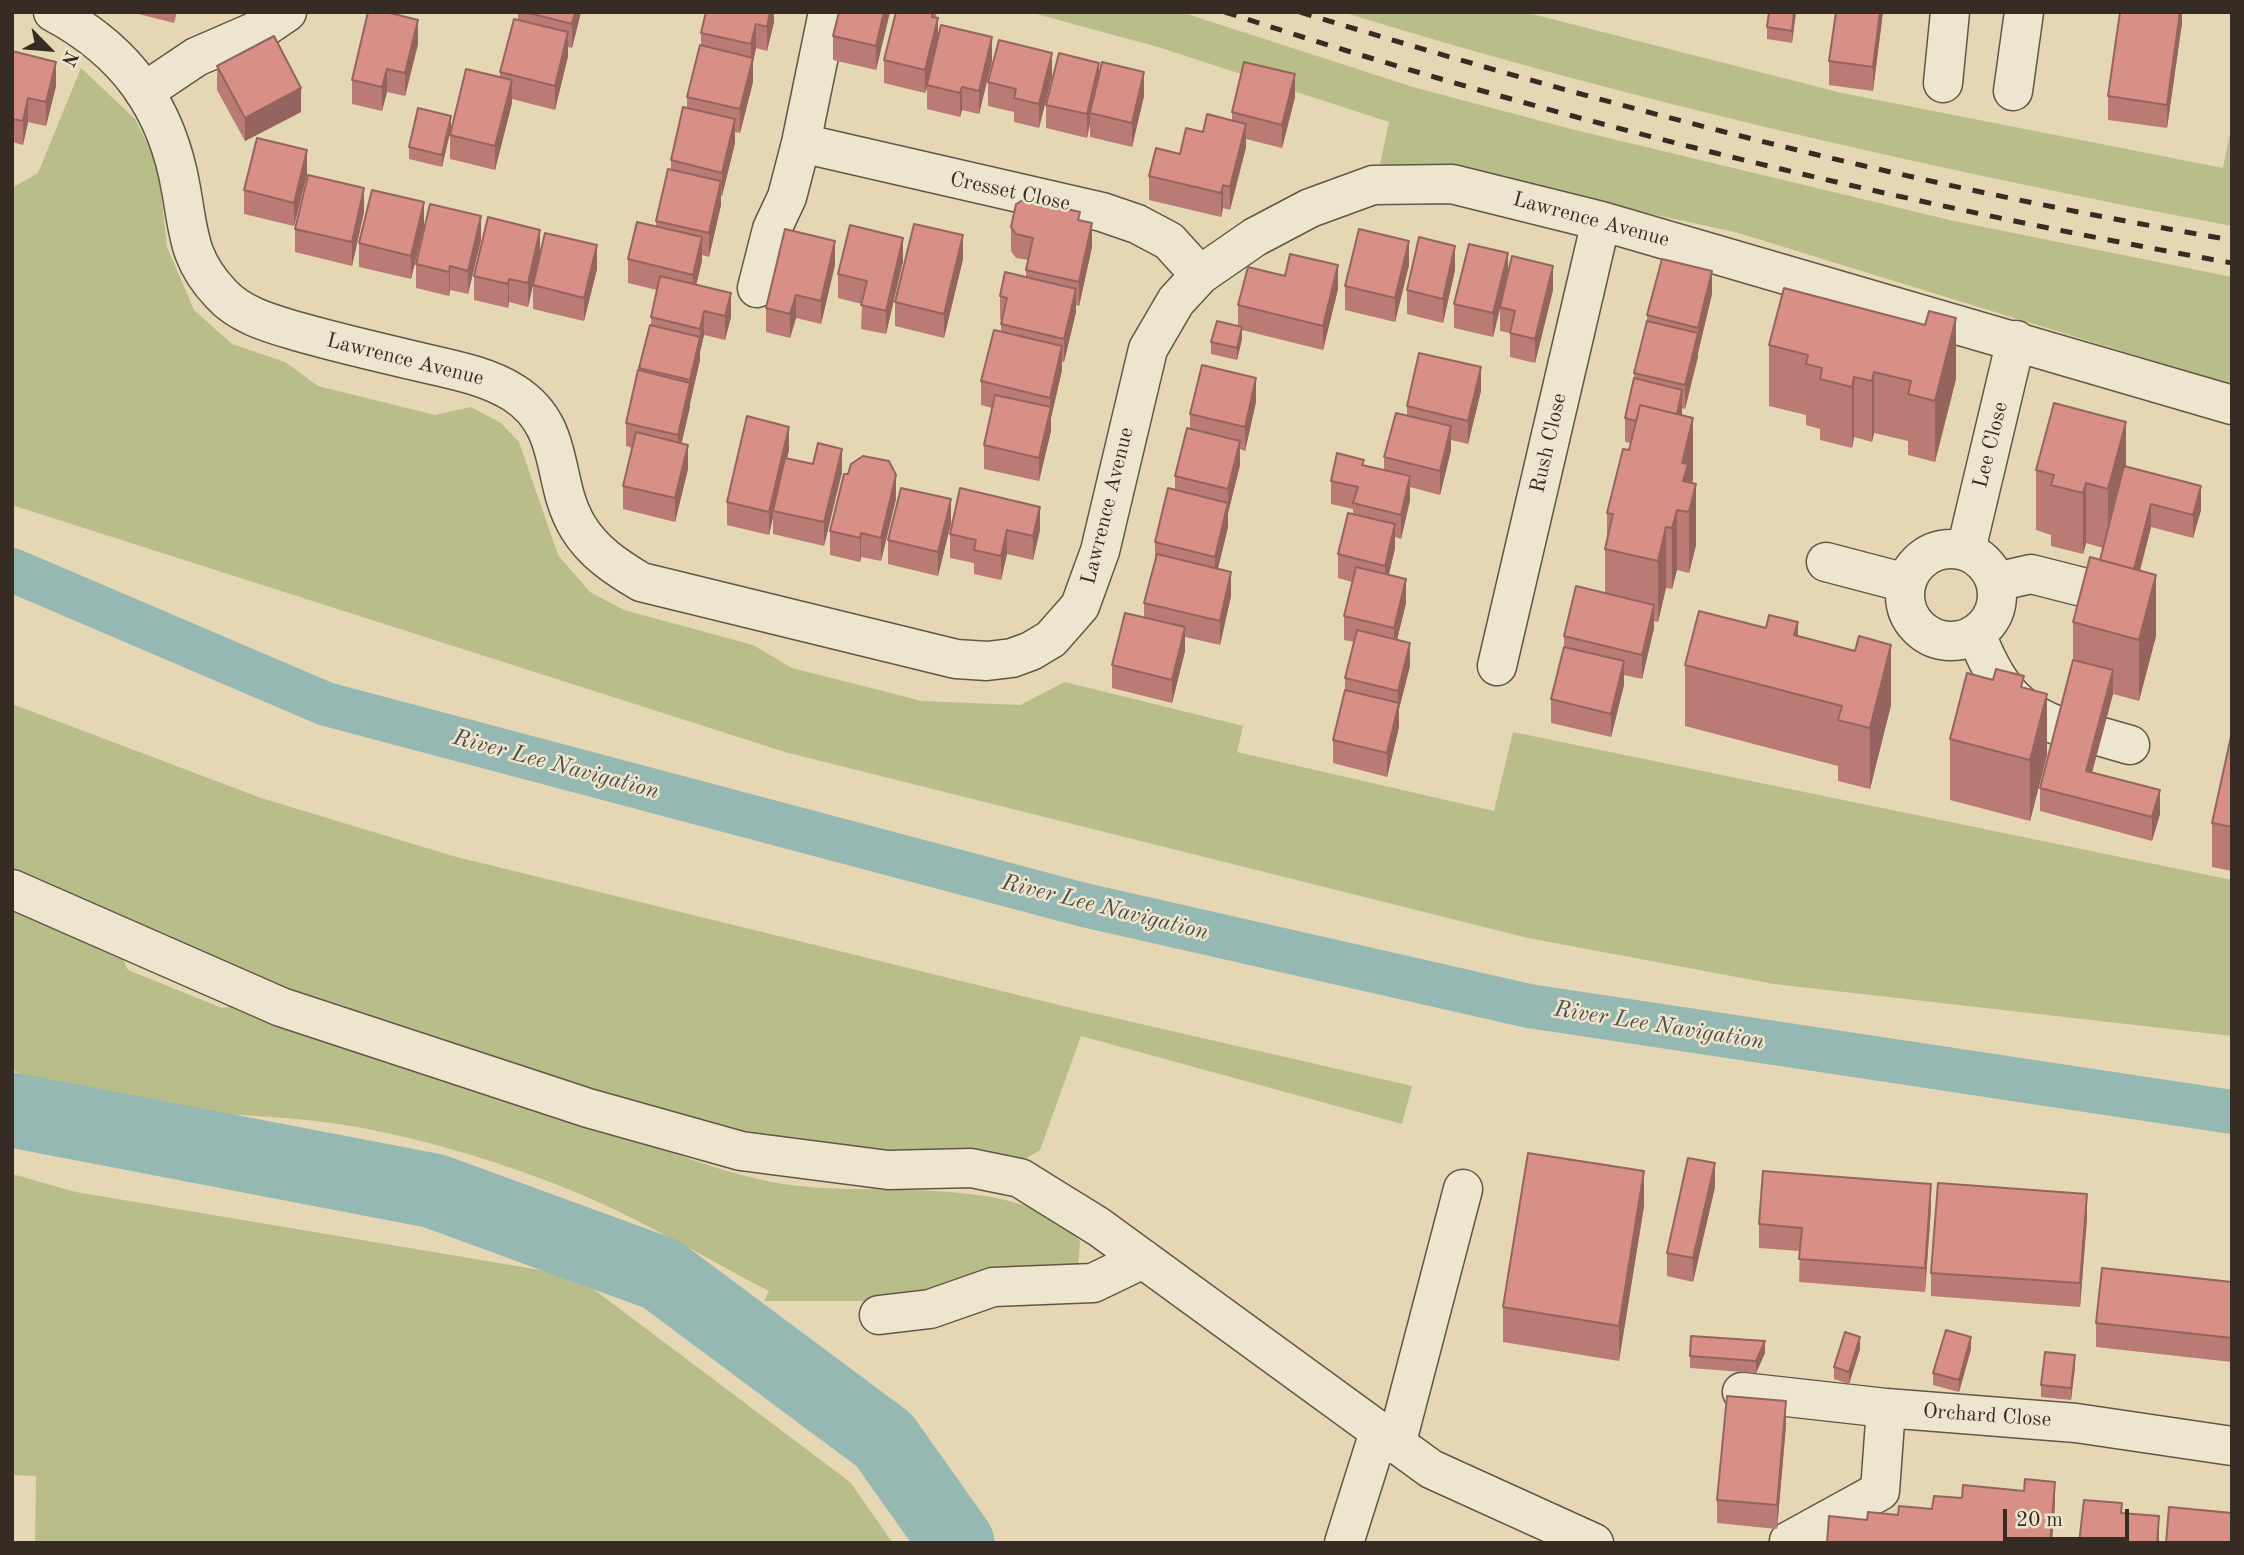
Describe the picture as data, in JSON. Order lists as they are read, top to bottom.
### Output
{
  "streets": {
    "street": [
      "Cresset Close",
      "Lawrence Avenue",
      "Rush Close",
      "Lee Close",
      "Orchard Close"
    ]
  },
  "crossings": [
    ["Cresset Close", "Lawrence Avenue"],
    ["Lawrence Avenue", "Rush Close"],
    ["Lawrence Avenue", "Lee Close"]
  ],
  "water": ["River Lee Navigation"],
  "scale_bar": "20 m",
  "north": "bottom right"
}
